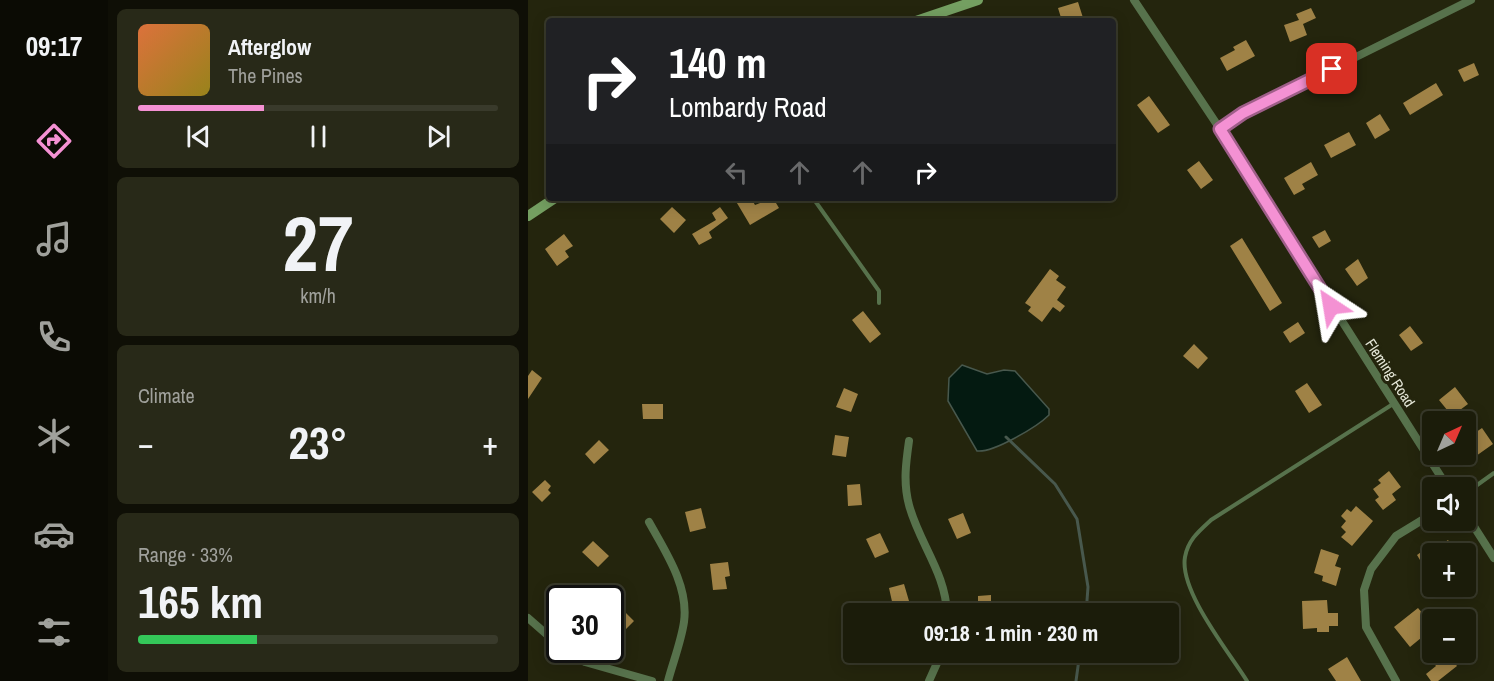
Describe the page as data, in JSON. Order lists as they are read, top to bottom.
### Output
{
  "streets": {
    "street": ["Fleming Road"]
  },
  "north": "top right",
  "page": {
    "tabs": "09:17",
    "turn": ["140 m", "Lombardy Road"],
    "song": ["Afterglow", "The Pines"],
    "tile": [
      ["27", "km/h"],
      "Climate",
      ["Range · 33%", "165 km"]
    ],
    "map_buttons": ["+", "−"],
    "heat": ["−", "23°", "+"],
    "limit": "30",
    "trip": "09:18 · 1 min · 230 m"
  }
}
